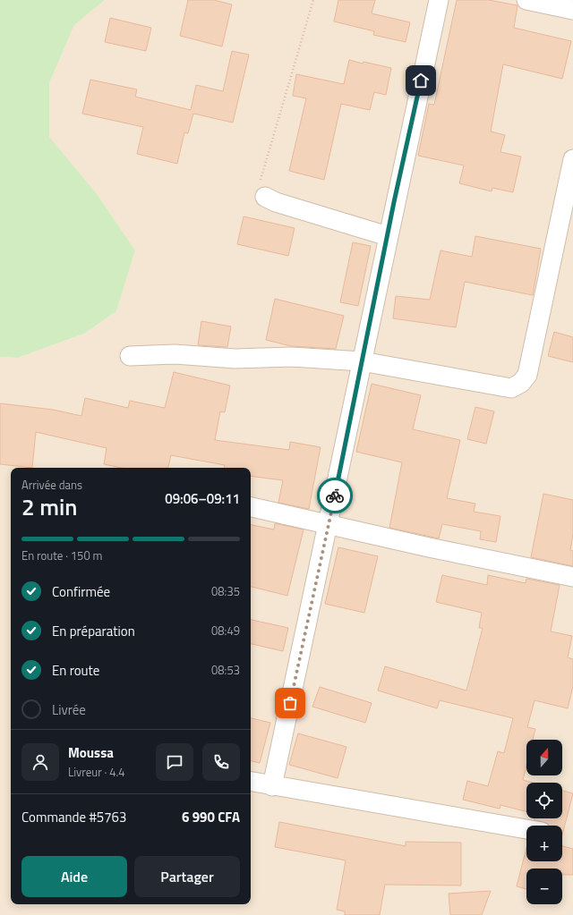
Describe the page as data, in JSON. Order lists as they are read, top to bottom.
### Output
{
  "north": "top",
  "page": {
    "heading": ["2 min", "Arrivée dans", "09:06–09:11"],
    "panel": [
      "Moussa",
      "Livreur · 4.4",
      "Commande #5763",
      "6 990 CFA"
    ],
    "bar": "En route · 150 m",
    "list": [
      ["Confirmée", "08:35"],
      ["En préparation", "08:49"],
      ["En route", "08:53"],
      "Livrée"
    ],
    "map_buttons": ["+", "−"],
    "buttons": ["Aide", "Partager"]
  }
}
